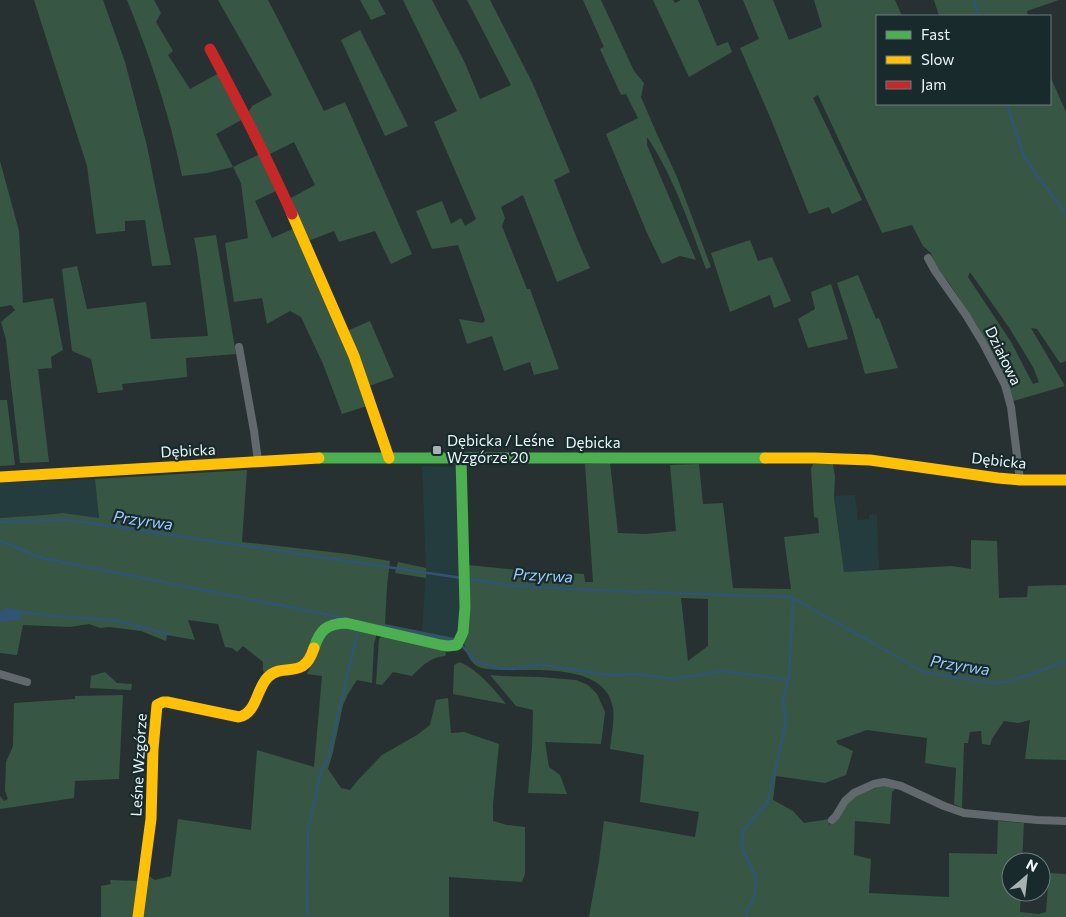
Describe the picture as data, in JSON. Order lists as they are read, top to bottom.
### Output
{
  "streets": {
    "street": ["Działowa", "Dębicka", "Leśne Wzgórze"]
  },
  "crossings": [
    ["Działowa", "Dębicka"],
    ["Dębicka", "Leśne Wzgórze"]
  ],
  "water": ["Przyrwa"],
  "places": {
    "transit": ["Dębicka / Leśne Wzgórze 20"]
  },
  "legend": ["Fast", "Slow", "Jam"],
  "north": "top right"
}
